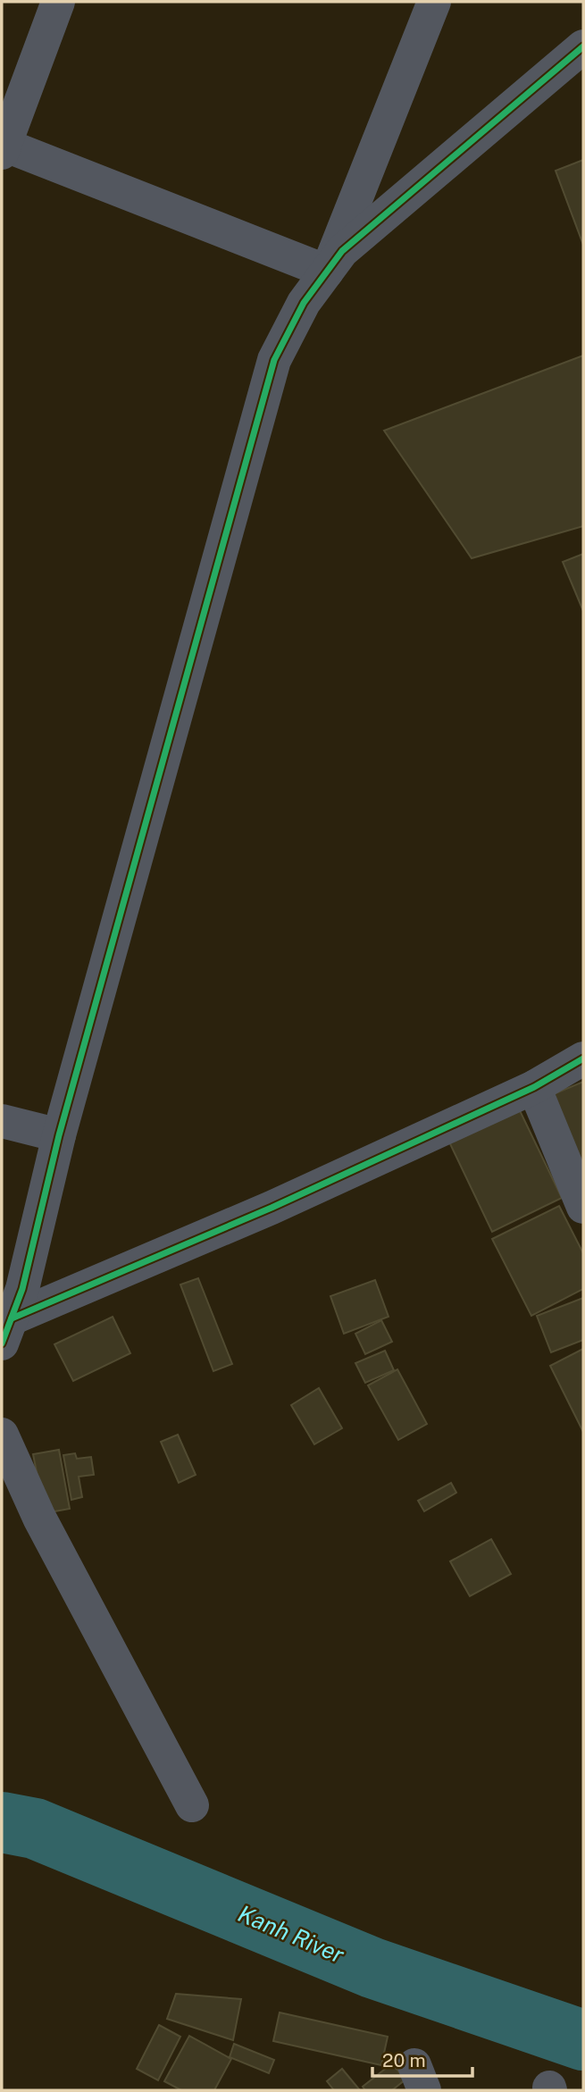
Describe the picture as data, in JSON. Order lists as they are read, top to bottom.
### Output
{
  "water": ["Kanh River"],
  "scale_bar": "20 m"
}
